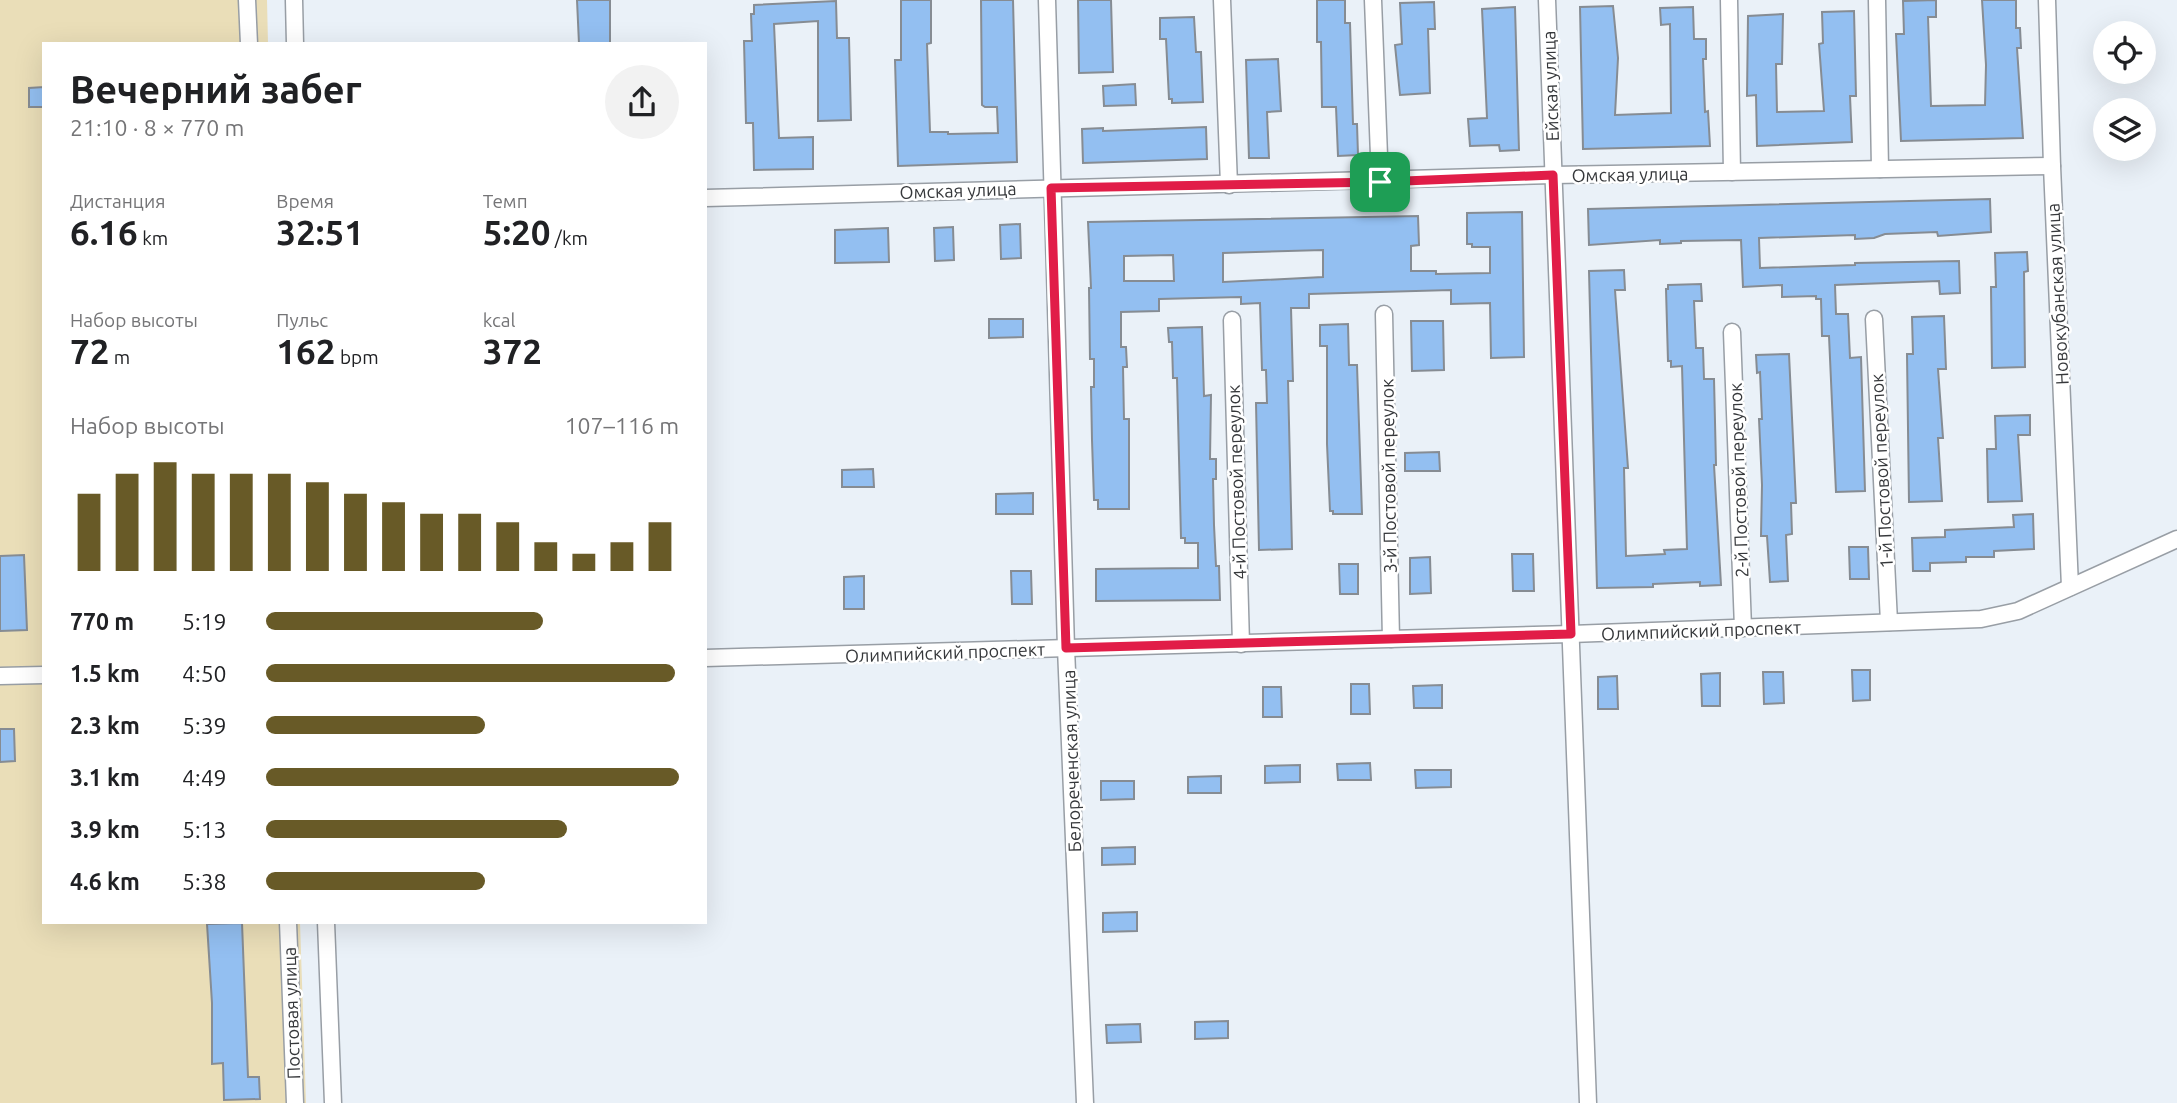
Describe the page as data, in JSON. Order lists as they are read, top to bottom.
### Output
{
  "streets": {
    "street": [
      "Ейская улица",
      "Омская улица",
      "Новокубанская улица",
      "1-й Постовой переулок",
      "3-й Постовой переулок",
      "2-й Постовой переулок",
      "4-й Постовой переулок",
      "Олимпийский проспект",
      "Белореченская улица",
      "Постовая улица"
    ]
  },
  "crossings": [
    ["Ейская улица", "Омская улица"],
    ["Ейская улица", "Олимпийский проспект"],
    ["Омская улица", "Новокубанская улица"],
    ["Омская улица", "Белореченская улица"],
    ["Новокубанская улица", "Олимпийский проспект"],
    ["1-й Постовой переулок", "Олимпийский проспект"],
    ["3-й Постовой переулок", "Олимпийский проспект"],
    ["2-й Постовой переулок", "Олимпийский проспект"],
    ["4-й Постовой переулок", "Олимпийский проспект"],
    ["Олимпийский проспект", "Белореченская улица"]
  ],
  "page": {
    "heading": ["Вечерний забег", "21:10 · 8 × 770 m"],
    "stats": [
      ["Дистанция", "6.16 km"],
      ["Время", "32:51"],
      ["Темп", "5:20 /km"],
      ["Набор высоты", "72 m"],
      ["Пульс", "162 bpm"],
      ["kcal", "372"]
    ],
    "chart": ["Набор высоты", "107–116 m"],
    "list": [
      {
        "name": "770 m",
        "note": "5:19"
      },
      {
        "name": "1.5 km",
        "note": "4:50"
      },
      {
        "name": "2.3 km",
        "note": "5:39"
      },
      {
        "name": "3.1 km",
        "note": "4:49"
      },
      {
        "name": "3.9 km",
        "note": "5:13"
      },
      {
        "name": "4.6 km",
        "note": "5:38"
      }
    ]
  }
}
